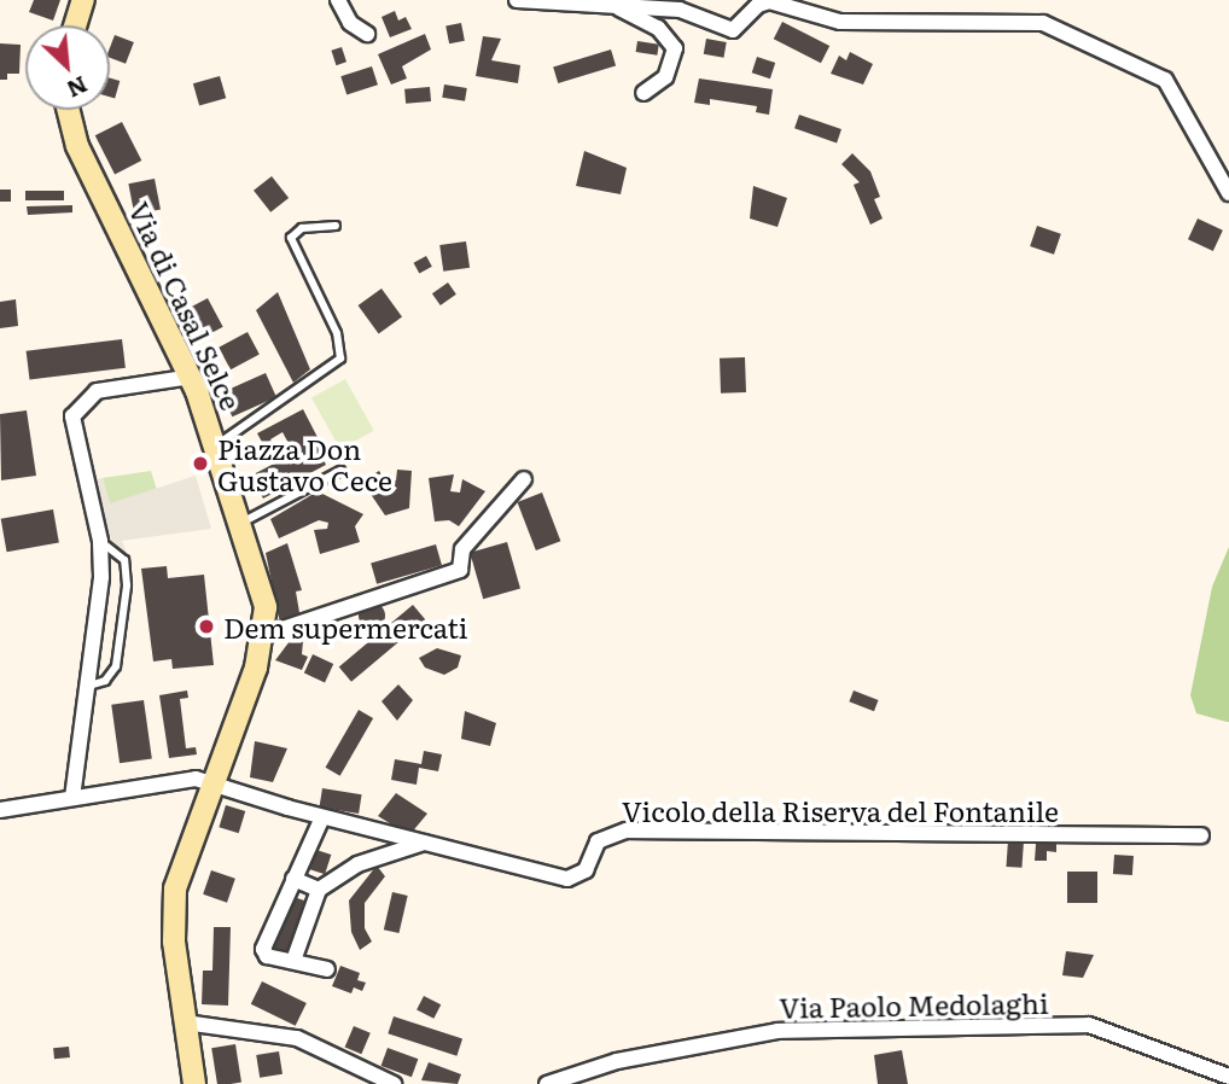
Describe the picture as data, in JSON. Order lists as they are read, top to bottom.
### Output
{
  "streets": {
    "main road": ["Via di Casal Selce"],
    "street": ["Vicolo della Riserva del Fontanile", "Via Paolo Medolaghi"]
  },
  "crossings": [
    ["Via di Casal Selce", "Vicolo della Riserva del Fontanile"]
  ],
  "places": ["Piazza Don Gustavo Cece", "Dem supermercati"],
  "north": "bottom right"
}
